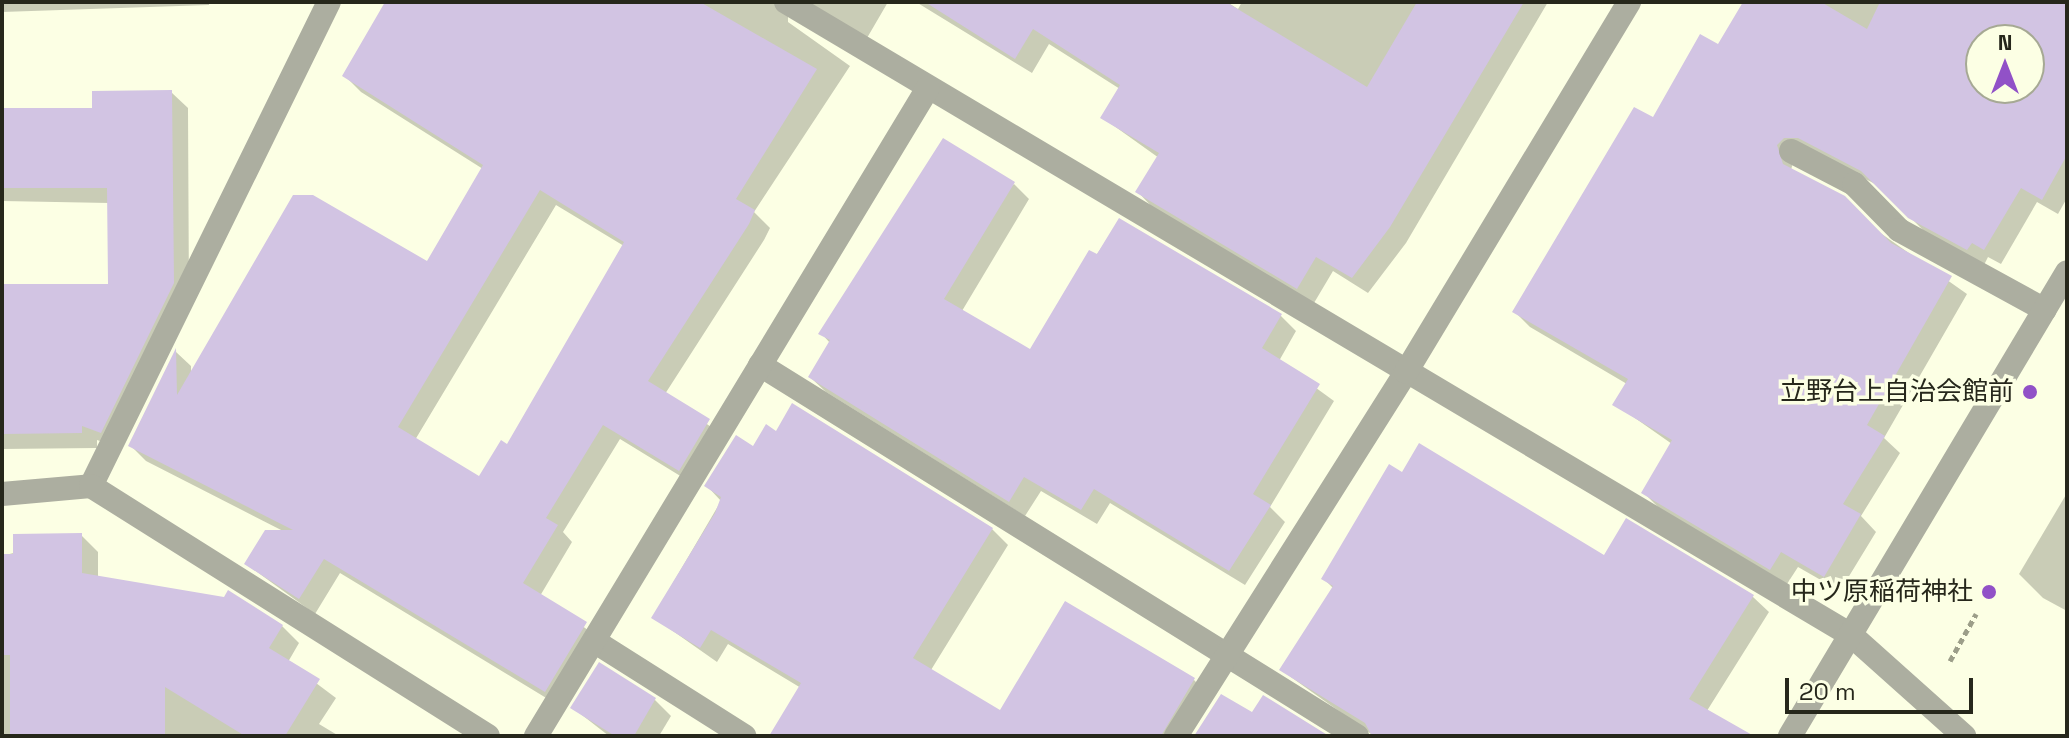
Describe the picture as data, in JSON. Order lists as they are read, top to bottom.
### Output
{
  "places": ["立野台上自治会館前", "中ツ原稲荷神社"],
  "scale_bar": "20 m",
  "north": "top"
}
